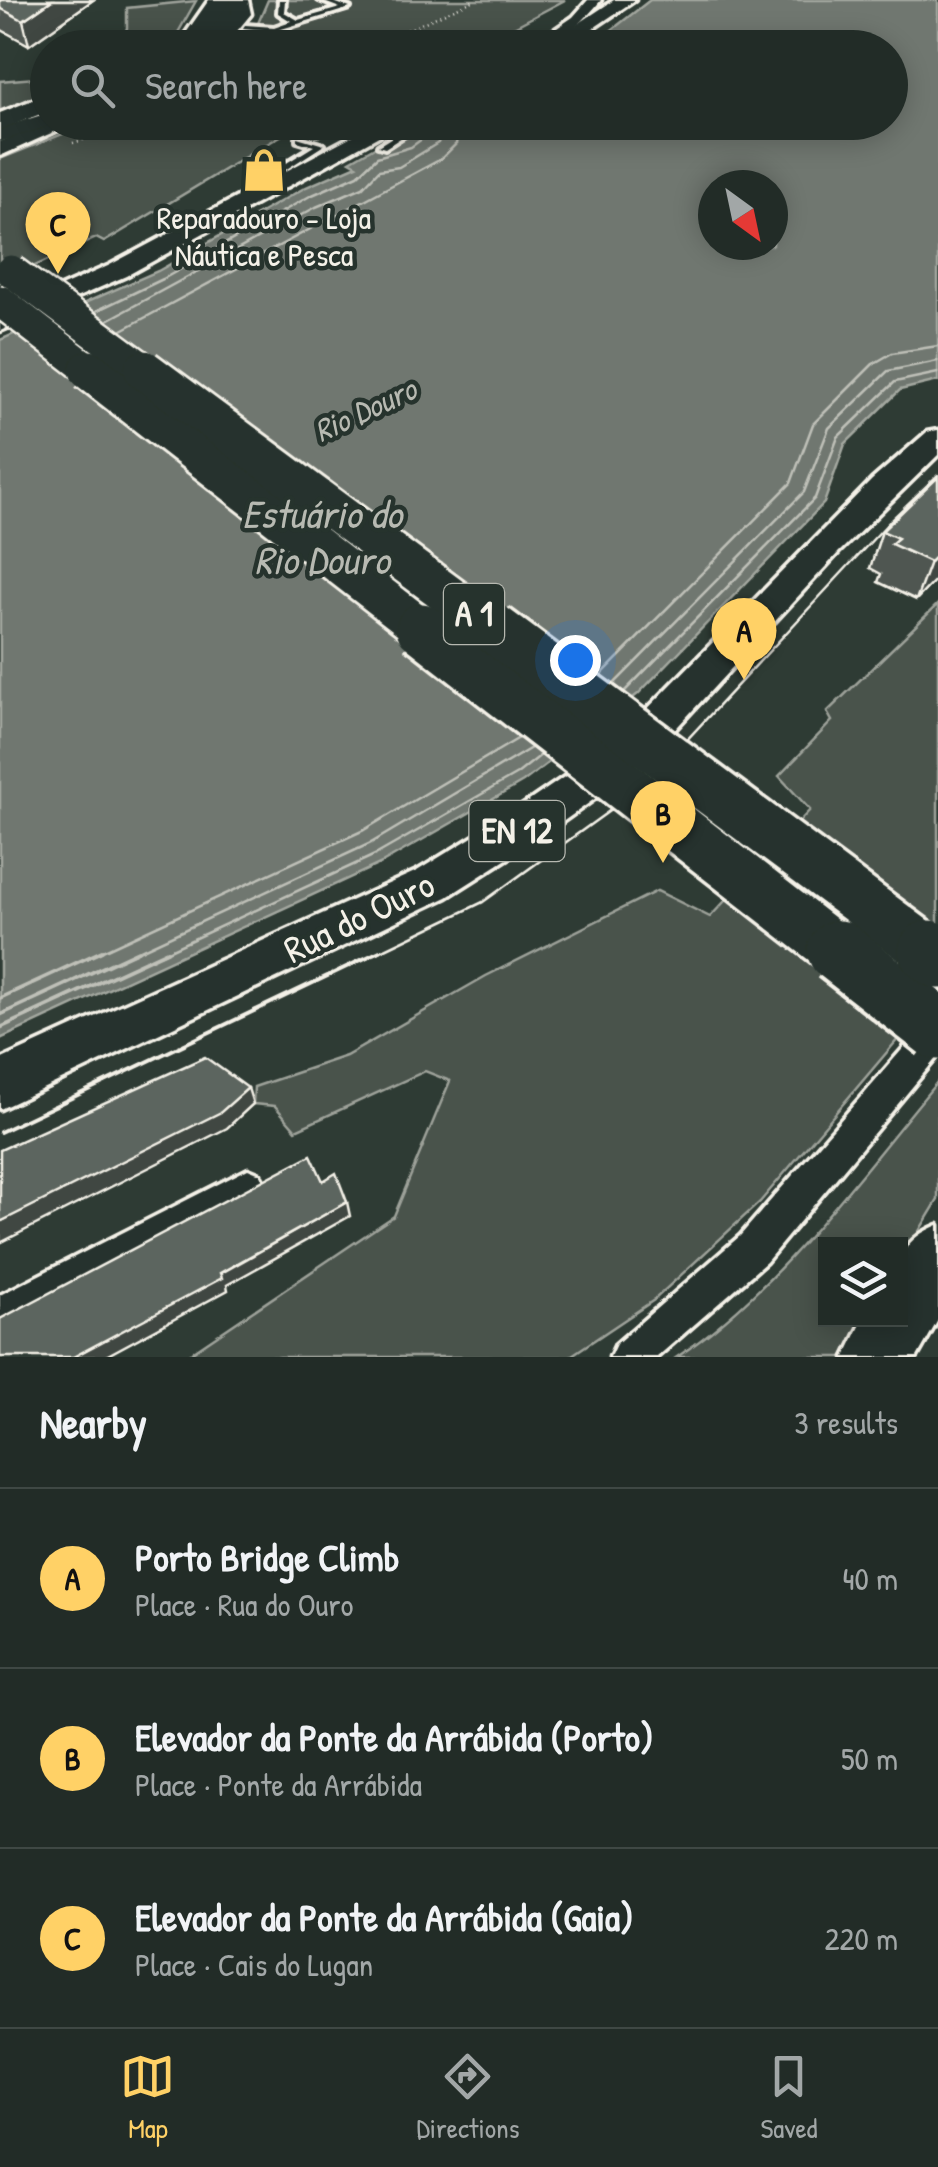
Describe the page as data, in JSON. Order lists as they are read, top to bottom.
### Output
{
  "streets": {
    "highway": ["A 1"],
    "main road": ["EN 12", "Rua do Ouro"]
  },
  "water": ["Rio Douro", "Estuário do Rio Douro"],
  "places": {
    "shop": ["Reparadouro - Loja Náutica e Pesca"]
  },
  "north": "bottom right",
  "page": {
    "search": "Search here",
    "pins": ["C", "A", "B"],
    "heading": ["Nearby", "3 results"],
    "list": [
      {
        "mark": "A",
        "name": "Porto Bridge Climb",
        "note": "Place · Rua do Ouro",
        "value": "40 m"
      },
      {
        "mark": "B",
        "name": "Elevador da Ponte da Arrábida (Porto)",
        "note": "Place · Ponte da Arrábida",
        "value": "50 m"
      },
      {
        "mark": "C",
        "name": "Elevador da Ponte da Arrábida (Gaia)",
        "note": "Place · Cais do Lugan",
        "value": "220 m"
      }
    ],
    "nav": ["Map", "Directions", "Saved"]
  }
}
